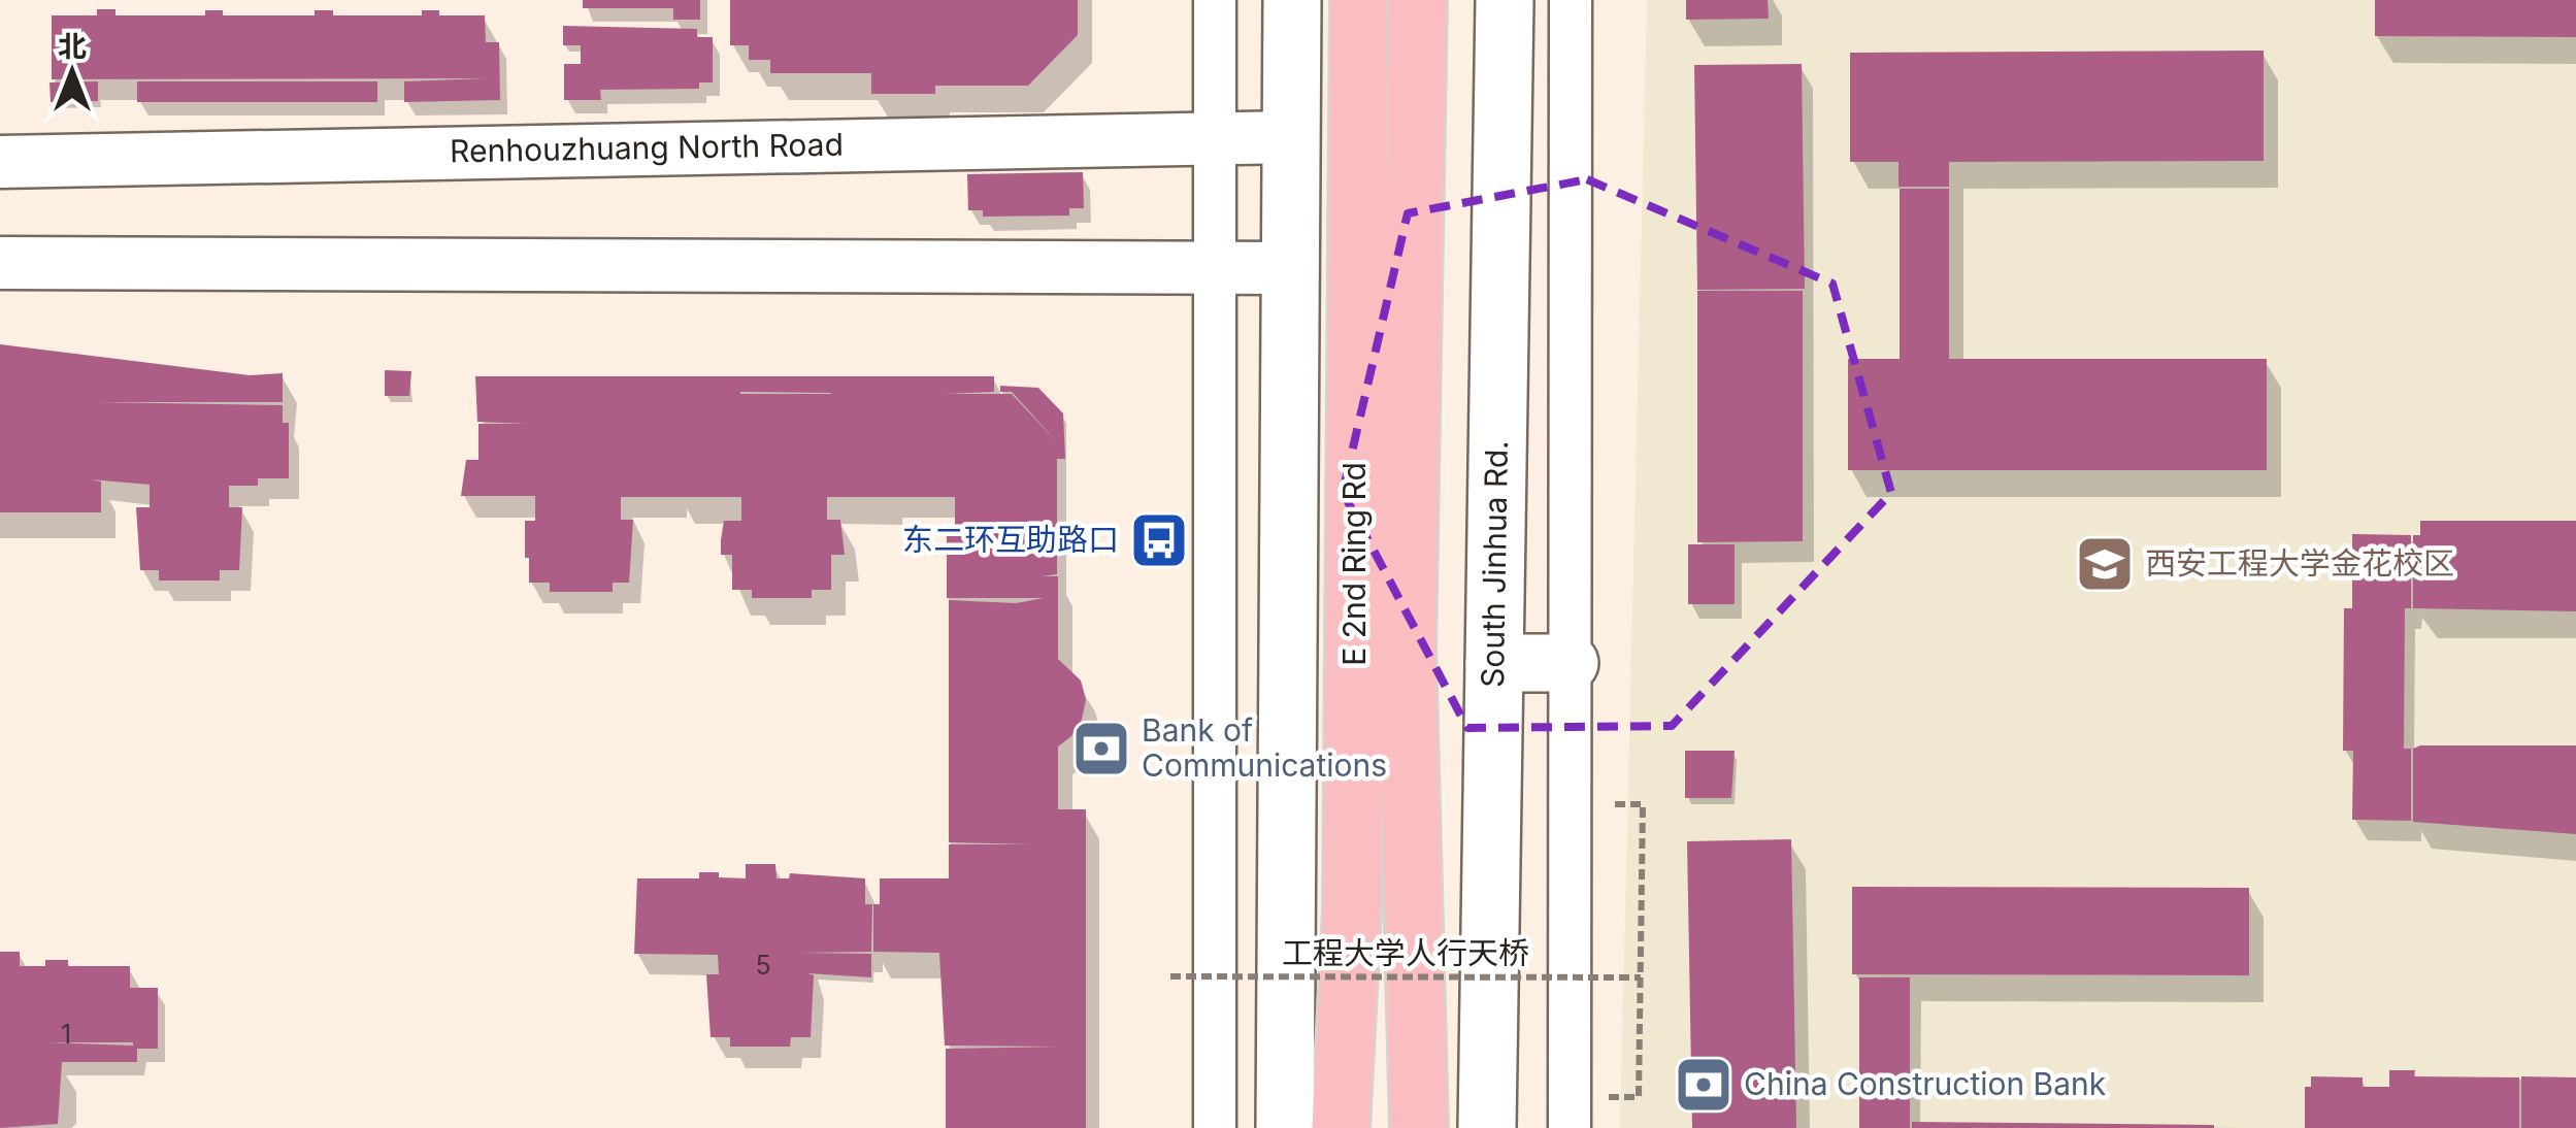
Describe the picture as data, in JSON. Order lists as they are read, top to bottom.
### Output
{
  "streets": {
    "highway": ["E 2nd Ring Rd"],
    "main road": ["South Jinhua Rd."],
    "street": ["Renhouzhuang North Road"],
    "path": ["工程大学人行天桥"]
  },
  "places": {
    "bus stop": ["东二环互助路口"],
    "school or university": ["西安工程大学金花校区"],
    "bank": ["Bank of Communications", "China Construction Bank"]
  },
  "house_numbers": ["5", "1"],
  "north": "top"
}
